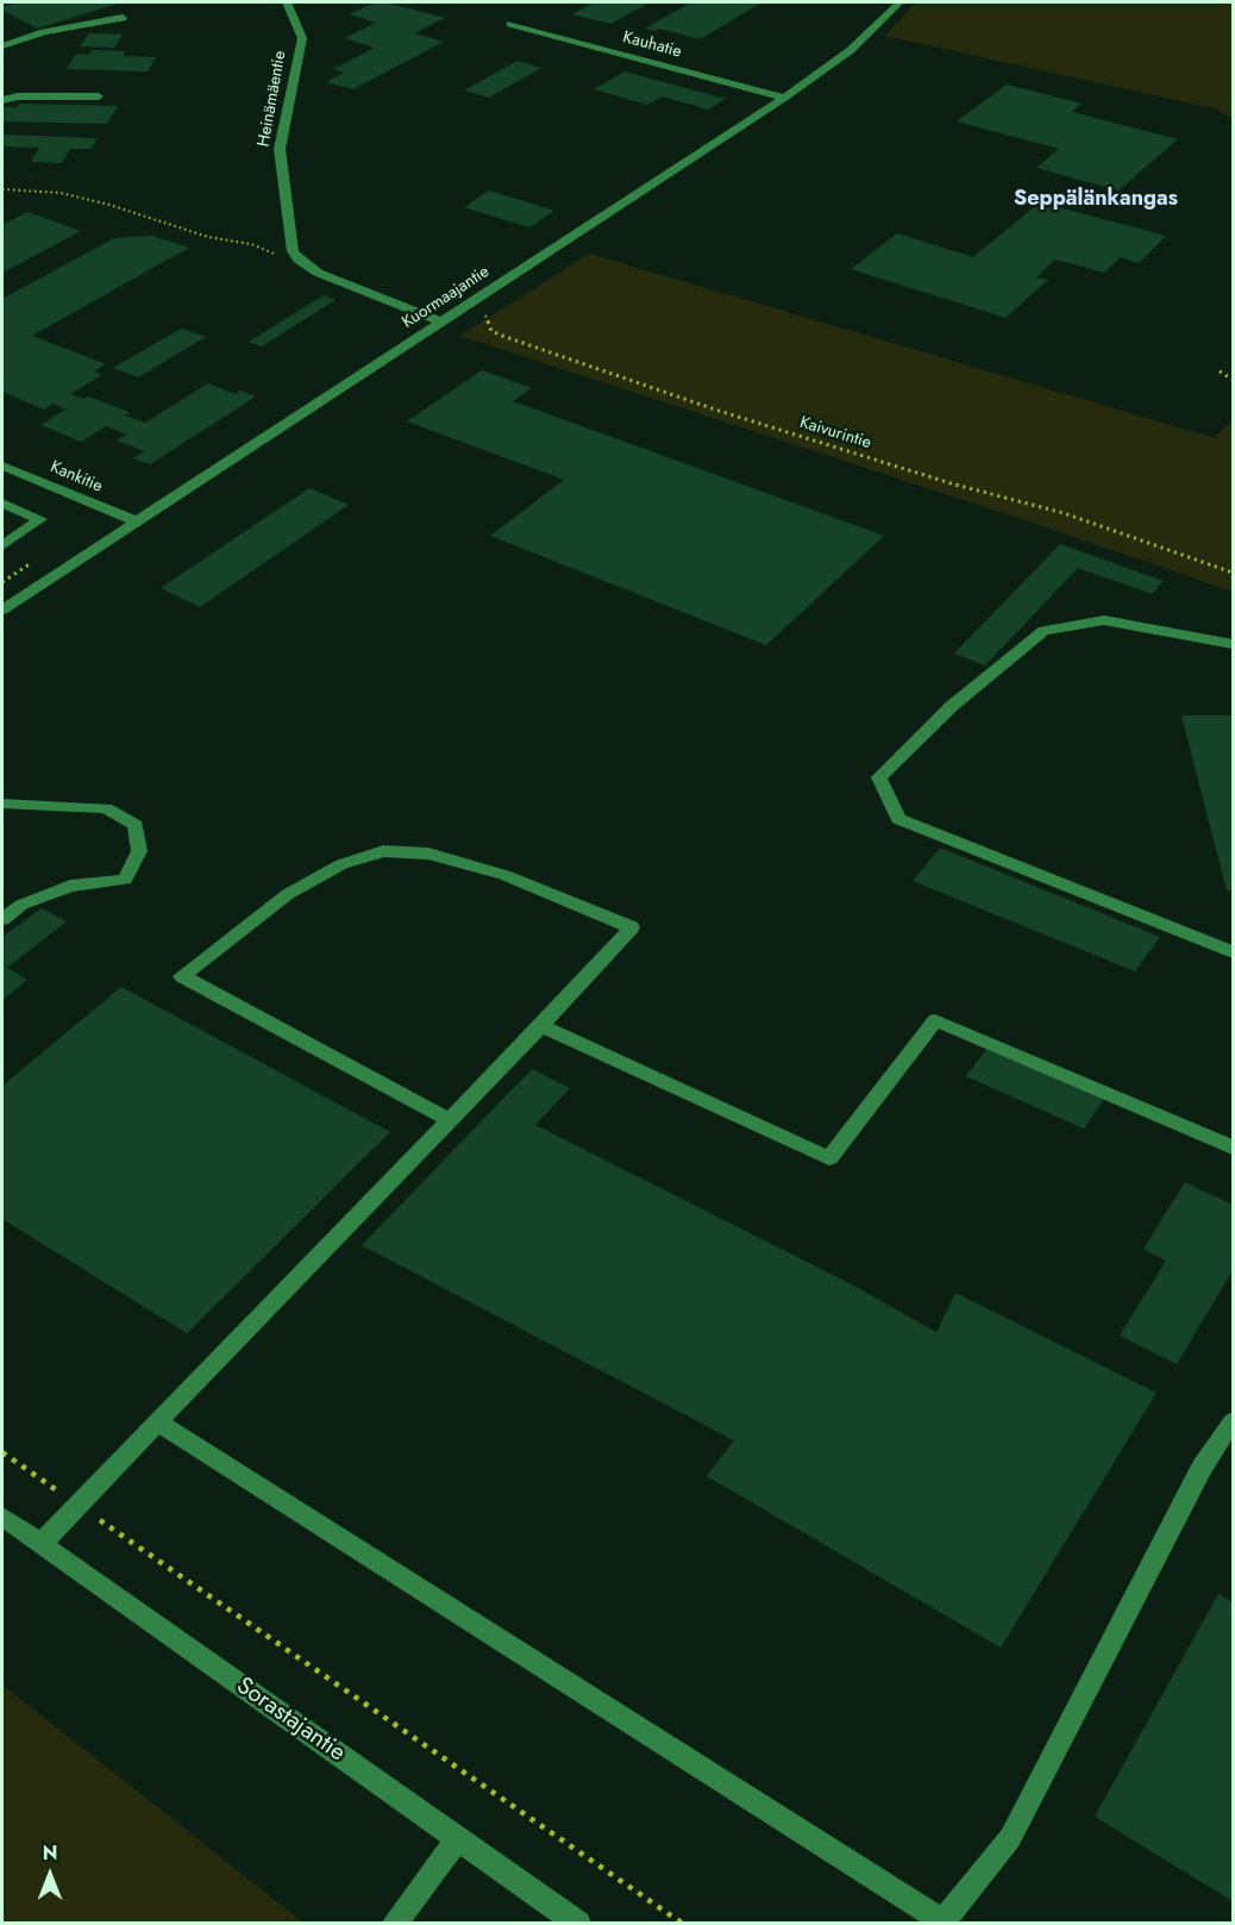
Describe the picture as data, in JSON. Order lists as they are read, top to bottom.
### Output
{
  "streets": {
    "street": [
      "Kauhatie",
      "Heinämäentie",
      "Kuormaajantie",
      "Kankitie",
      "Sorastajantie"
    ],
    "path": ["Kaivurintie"]
  },
  "crossings": [
    ["Kauhatie", "Kuormaajantie"],
    ["Kuormaajantie", "Kaivurintie"],
    ["Kuormaajantie", "Kankitie"]
  ],
  "districts": ["Seppälänkangas"],
  "north": "top"
}
